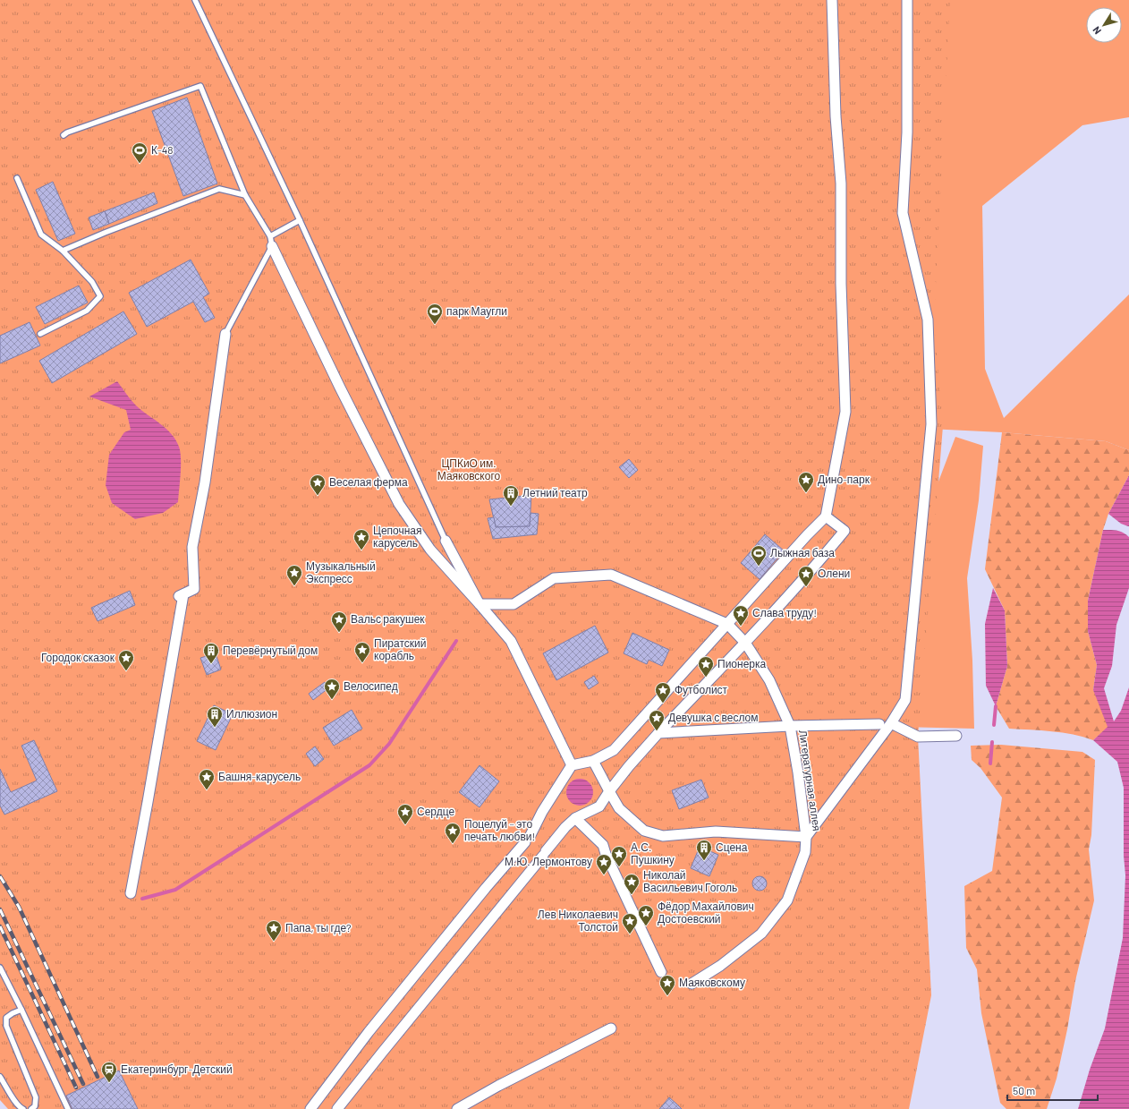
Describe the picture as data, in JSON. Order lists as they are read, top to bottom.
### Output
{
  "streets": {
    "street": ["Литературная аллея"]
  },
  "parks": ["ЦПКиО им. Маяковского"],
  "places": {
    "sports": ["К-48", "парк Маугли", "Лыжная база"],
    "place": [
      "Дино-парк",
      "Веселая ферма",
      "Цепочная карусель",
      "Музыкальный Экспресс",
      "Олени",
      "Слава труду!",
      "Вальс ракушек",
      "Пиратский корабль",
      "Городок сказок",
      "Пионерка",
      "Велосипед",
      "Футболист",
      "Девушка с веслом",
      "Башня-карусель",
      "Сердце",
      "Поцелуй – это печать любви!",
      "А.С. Пушкину",
      "М.Ю. Лермонтову",
      "Николай Васильевич Гоголь",
      "Фёдор Махайлович Достоевский",
      "Лев Николаевич Толстой",
      "Папа, ты где?",
      "Маяковскому"
    ],
    "building": [
      "Летний театр",
      "Перевёрнутый дом",
      "Иллюзион",
      "Сцена"
    ],
    "station": ["Екатеринбург-Детский"]
  },
  "scale_bar": "50 m",
  "north": "bottom left"
}
